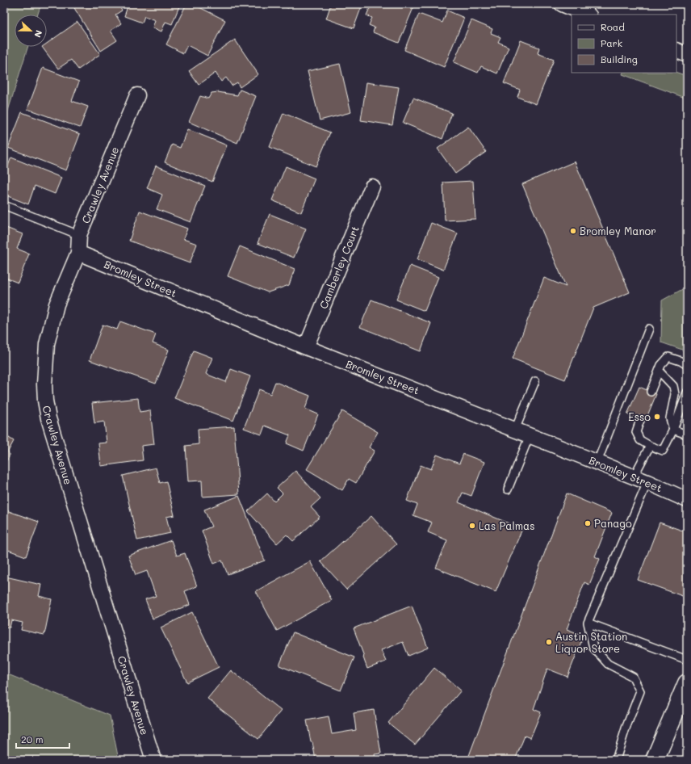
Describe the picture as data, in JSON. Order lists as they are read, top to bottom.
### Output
{
  "streets": {
    "street": ["Crawley Avenue", "Camberley Court", "Bromley Street"]
  },
  "crossings": [
    ["Crawley Avenue", "Bromley Street"],
    ["Camberley Court", "Bromley Street"]
  ],
  "places": [
    "Bromley Manor",
    "Esso",
    "Panago",
    "Las Palmas",
    "Austin Station Liquor Store"
  ],
  "legend": ["Road", "Park", "Building"],
  "scale_bar": "20 m",
  "north": "right"
}
